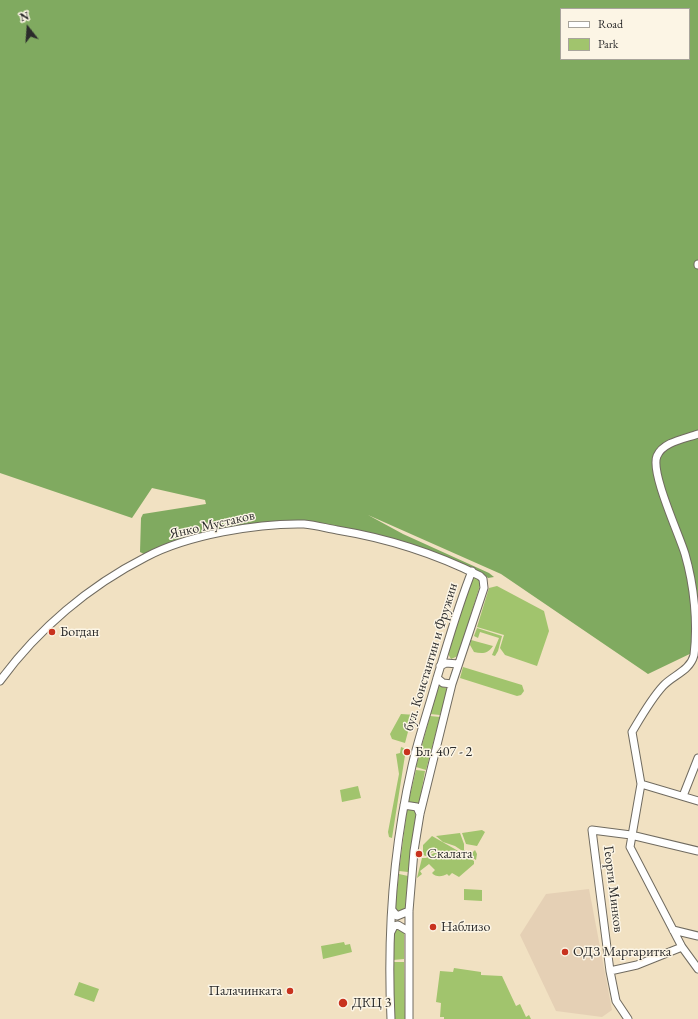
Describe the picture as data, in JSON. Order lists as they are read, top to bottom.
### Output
{
  "streets": {
    "street": ["Янко Мустаков", "бул. Константин и Фружин", "Георги Минков"]
  },
  "crossings": [
    ["Янко Мустаков", "бул. Константин и Фружин"]
  ],
  "places": [
    "Богдан",
    "Бл. 407 - 2",
    "Скалата",
    "Наблизо",
    "ОДЗ Маргаритка",
    "Палачинката",
    "ДКЦ 3"
  ],
  "legend": ["Road", "Park"],
  "north": "top"
}
